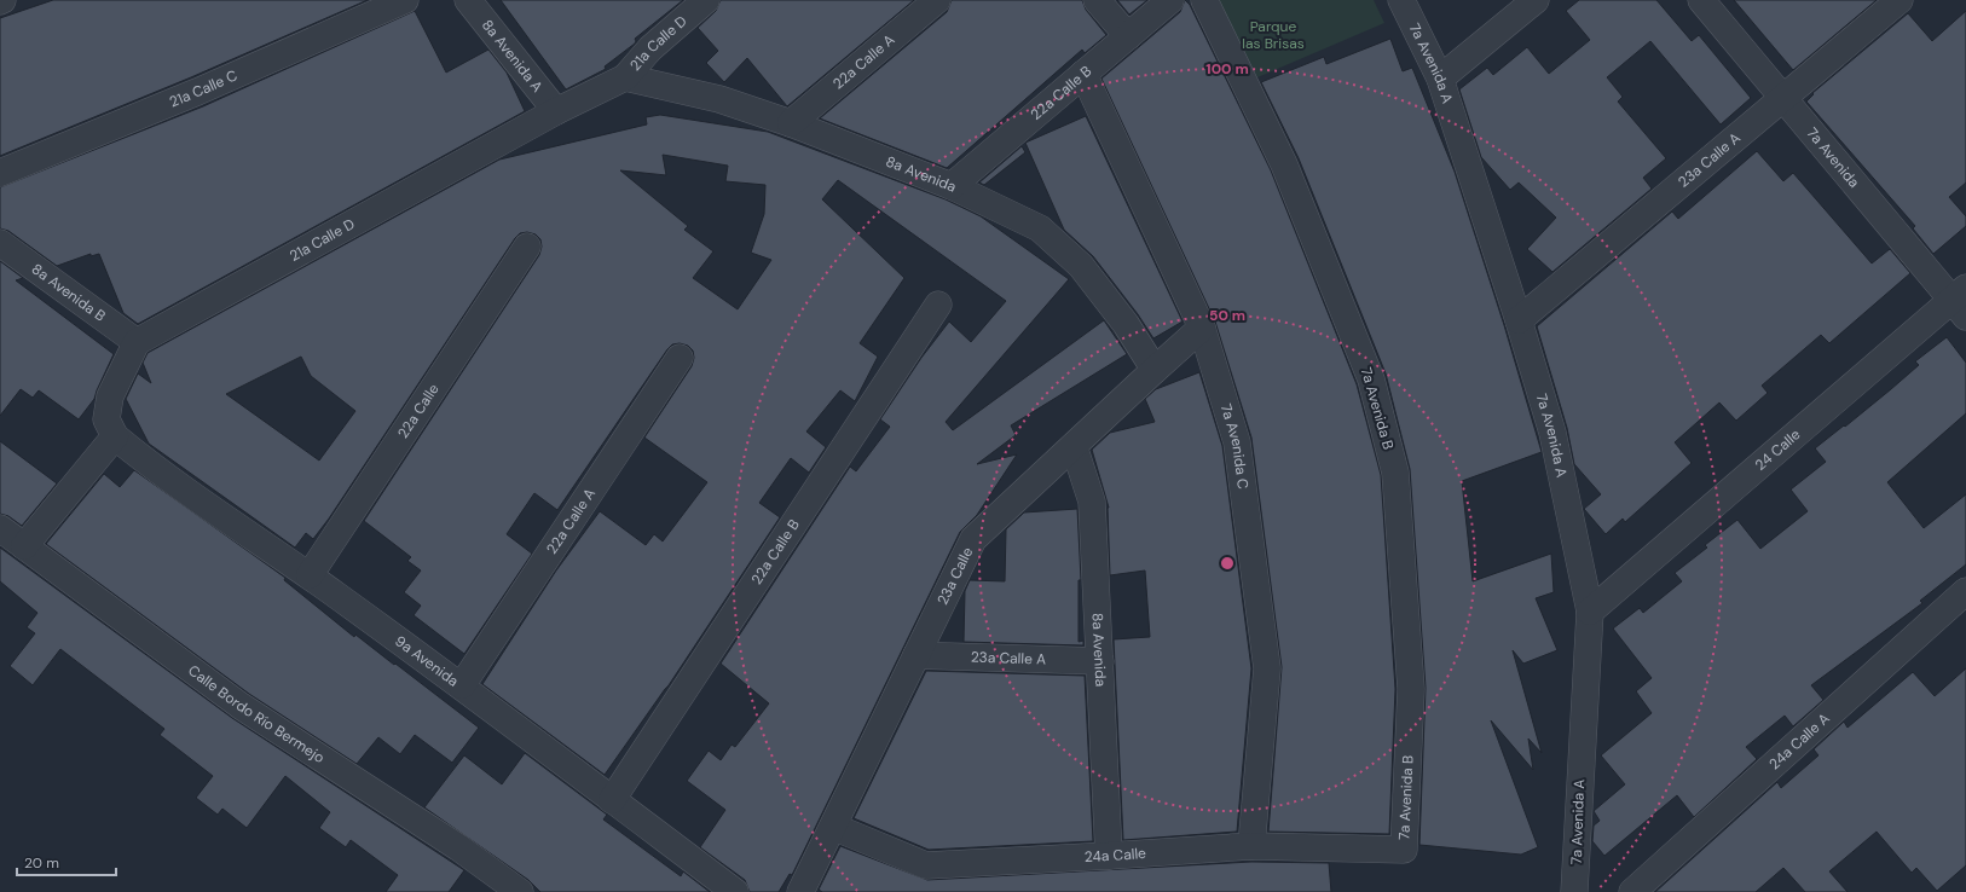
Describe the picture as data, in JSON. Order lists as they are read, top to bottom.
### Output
{
  "streets": {
    "street": [
      "21a Calle D",
      "8a Avenida A",
      "22a Calle A",
      "7a Avenida A",
      "21a Calle C",
      "22a Calle B",
      "7a Avenida",
      "23a Calle A",
      "8a Avenida",
      "8a Avenida B",
      "7a Avenida B",
      "22a Calle",
      "7a Avenida C",
      "24 Calle",
      "23a Calle",
      "9a Avenida",
      "Calle Bordo Río Bermejo",
      "24a Calle A",
      "24a Calle"
    ]
  },
  "crossings": [
    ["21a Calle D", "8a Avenida A"],
    ["21a Calle D", "8a Avenida"],
    ["21a Calle D", "8a Avenida B"],
    ["22a Calle A", "8a Avenida"],
    ["22a Calle A", "9a Avenida"],
    ["7a Avenida A", "23a Calle A"],
    ["7a Avenida A", "24 Calle"],
    ["22a Calle B", "8a Avenida"],
    ["22a Calle B", "7a Avenida C"],
    ["22a Calle B", "9a Avenida"],
    ["7a Avenida", "23a Calle A"],
    ["7a Avenida", "24 Calle"],
    ["23a Calle A", "8a Avenida"],
    ["23a Calle A", "23a Calle"],
    ["8a Avenida", "23a Calle"],
    ["8a Avenida", "24a Calle"],
    ["7a Avenida B", "24a Calle"],
    ["22a Calle", "9a Avenida"],
    ["7a Avenida C", "23a Calle"],
    ["7a Avenida C", "24a Calle"],
    ["23a Calle", "24a Calle"]
  ],
  "parks": ["Parque las Brisas"],
  "scale_bar": "20 m",
  "rings": ["100 m", "50 m"]
}
